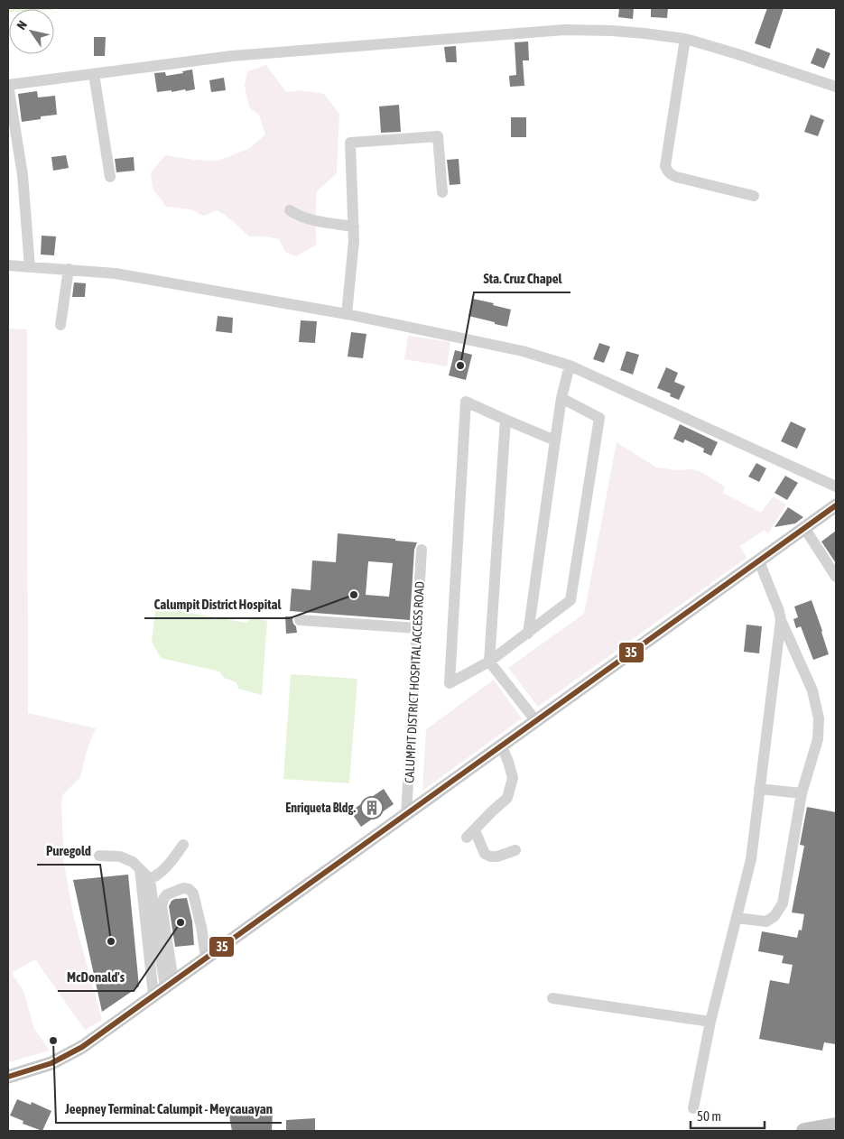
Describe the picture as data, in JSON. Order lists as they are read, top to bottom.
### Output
{
  "streets": {
    "street": ["CALUMPIT DISTRICT HOSPITAL ACCESS ROAD"]
  },
  "places": {
    "other": [
      "Sta. Cruz Chapel",
      "Calumpit District Hospital",
      "McDonald's",
      "Puregold",
      "Jeepney Terminal: Calumpit - Meycauayan"
    ],
    "building": ["Enriqueta Bldg."]
  },
  "lines": ["transit line 35"],
  "scale_bar": "50 m",
  "north": "top left"
}
